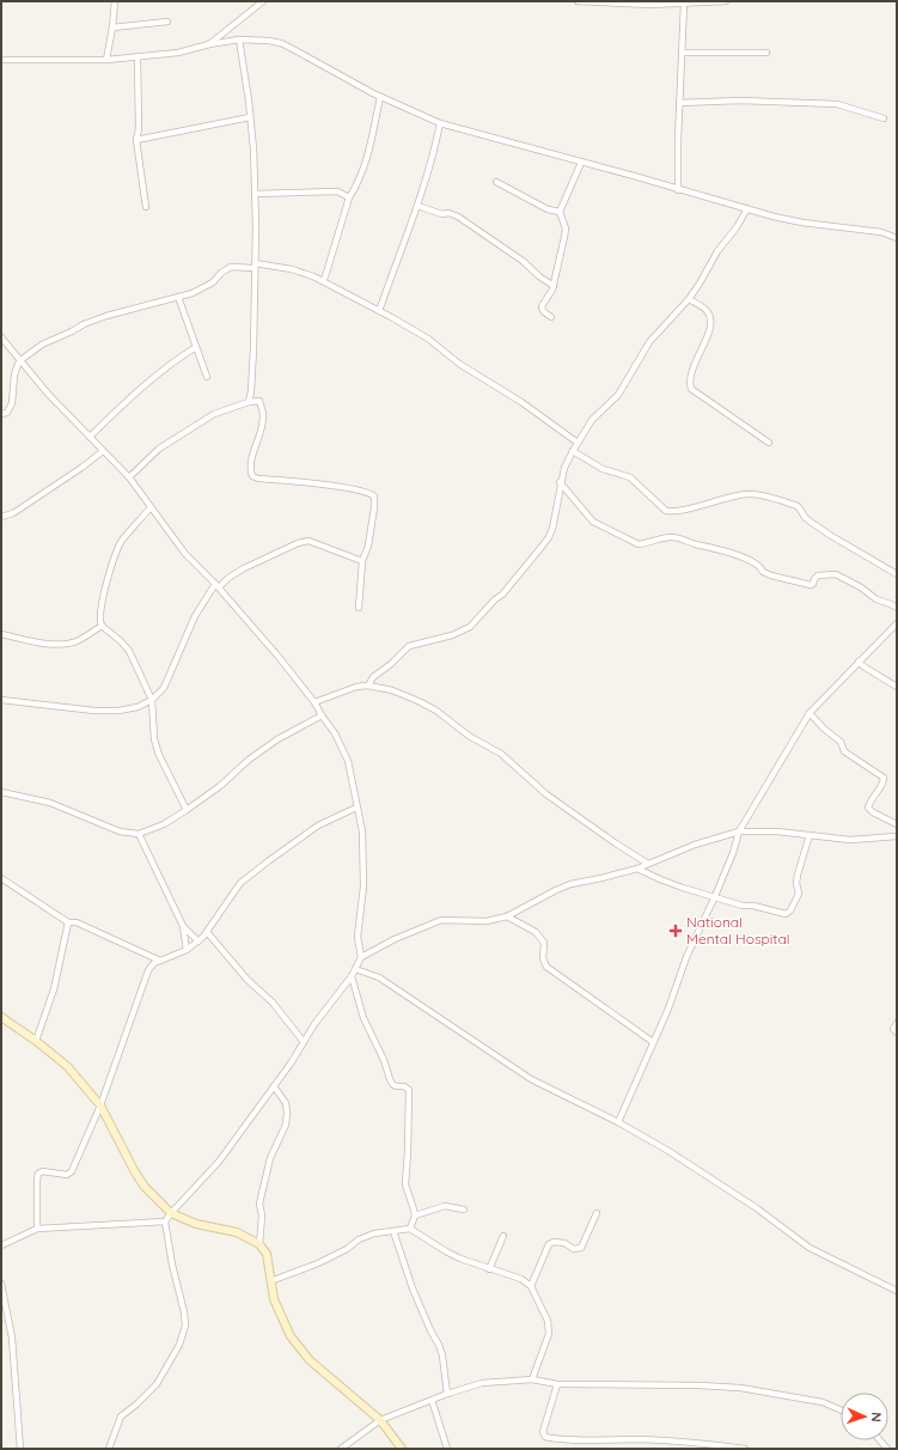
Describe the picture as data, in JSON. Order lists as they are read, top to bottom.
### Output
{
  "places": {
    "health": ["National Mental Hospital"]
  },
  "north": "right"
}
